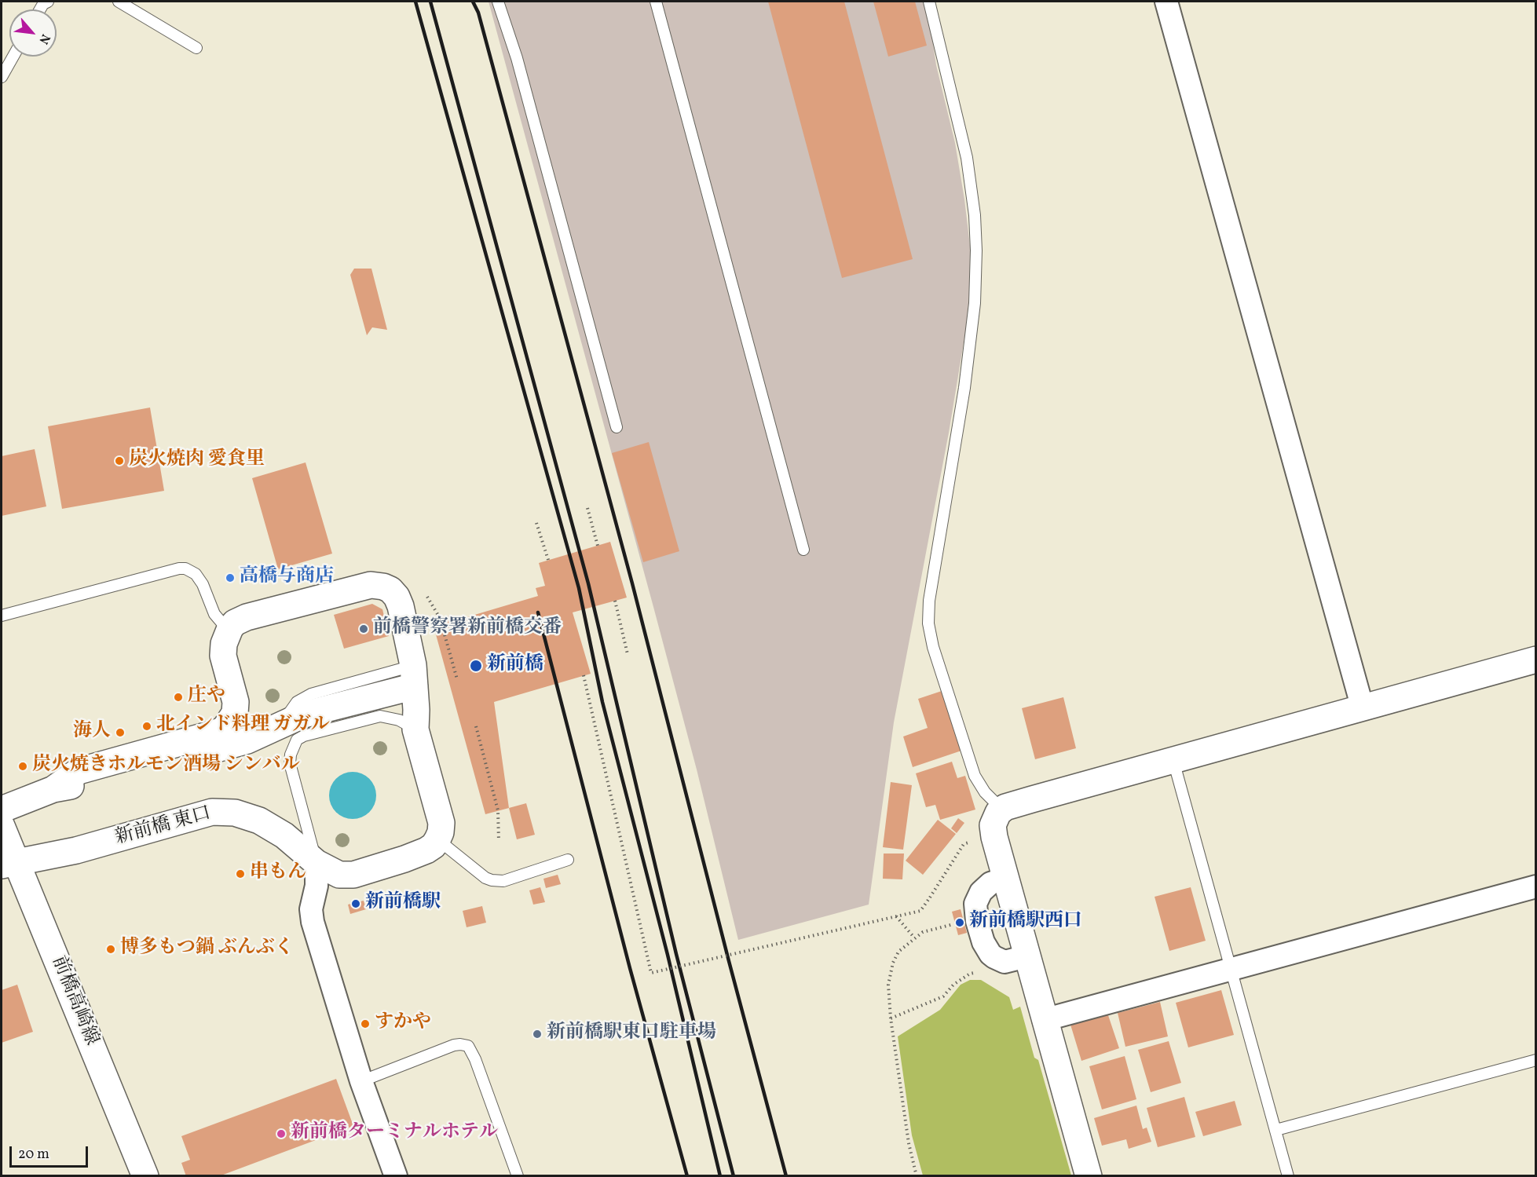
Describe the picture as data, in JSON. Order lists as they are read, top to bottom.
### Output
{
  "streets": {
    "main road": ["新前橋 東口", "前橋高崎線"]
  },
  "crossings": [
    ["新前橋 東口", "前橋高崎線"]
  ],
  "places": [
    "炭火焼肉 愛食里",
    "高橋与商店",
    "前橋警察署新前橋交番",
    "新前橋",
    "庄や",
    "北インド料理 ガガル",
    "海人",
    "炭火焼きホルモン酒場 シンバル",
    "串もん",
    "新前橋駅",
    "新前橋駅西口",
    "博多もつ鍋 ぶんぶく",
    "すかや",
    "新前橋駅東口駐車場",
    "新前橋ターミナルホテル"
  ],
  "scale_bar": "20 m",
  "north": "bottom right"
}
